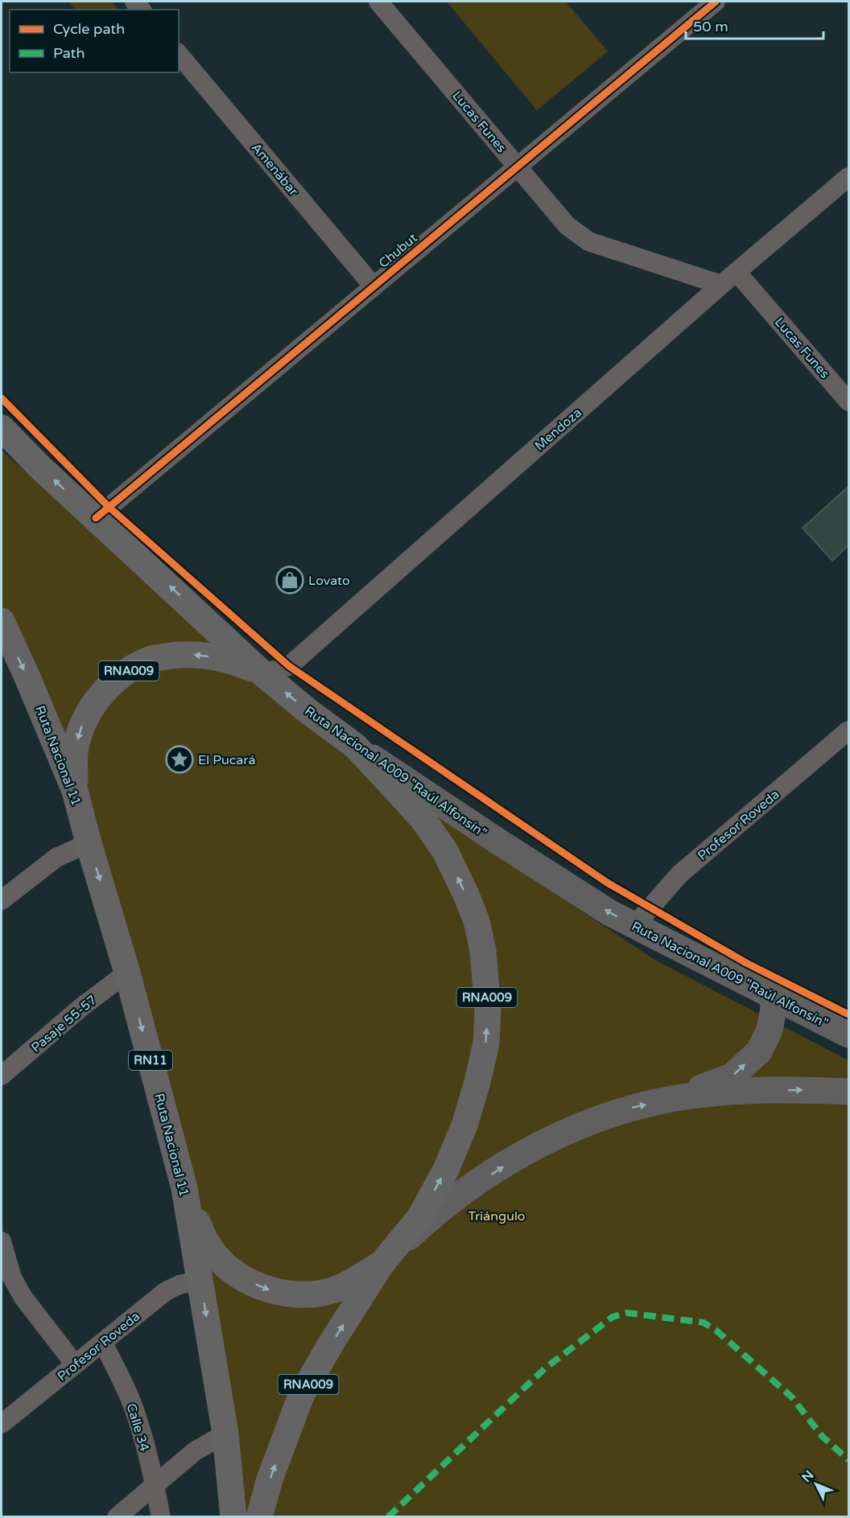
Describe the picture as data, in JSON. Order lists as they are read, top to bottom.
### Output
{
  "streets": {
    "highway": [
      "RNA009",
      "Ruta Nacional 11",
      "Ruta Nacional A009 \"Raúl Alfonsín\"",
      "RN11"
    ],
    "street": [
      "Lucas Funes",
      "Amenábar",
      "Chubut",
      "Mendoza",
      "Profesor Roveda",
      "Pasaje 55-57",
      "Calle 34"
    ]
  },
  "crossings": [
    ["Lucas Funes", "Chubut"],
    ["Lucas Funes", "Mendoza"],
    ["Amenábar", "Chubut"],
    ["Chubut", "Ruta Nacional A009 \"Raúl Alfonsín\""],
    ["Mendoza", "RNA009"],
    ["Mendoza", "Ruta Nacional A009 \"Raúl Alfonsín\""],
    ["RNA009", "Ruta Nacional 11"],
    ["RNA009", "Ruta Nacional A009 \"Raúl Alfonsín\""],
    ["Ruta Nacional 11", "Profesor Roveda"],
    ["Ruta Nacional 11", "Pasaje 55-57"],
    ["Ruta Nacional A009 \"Raúl Alfonsín\"", "Profesor Roveda"],
    ["Profesor Roveda", "Calle 34"]
  ],
  "one_way": ["Ruta Nacional 11", "Ruta Nacional A009 \"Raúl Alfonsín\""],
  "parks": ["Triángulo"],
  "places": {
    "shop": ["Lovato"],
    "place": ["El Pucará"]
  },
  "legend": ["Cycle path", "Path"],
  "scale_bar": "50 m",
  "north": "top left"
}
